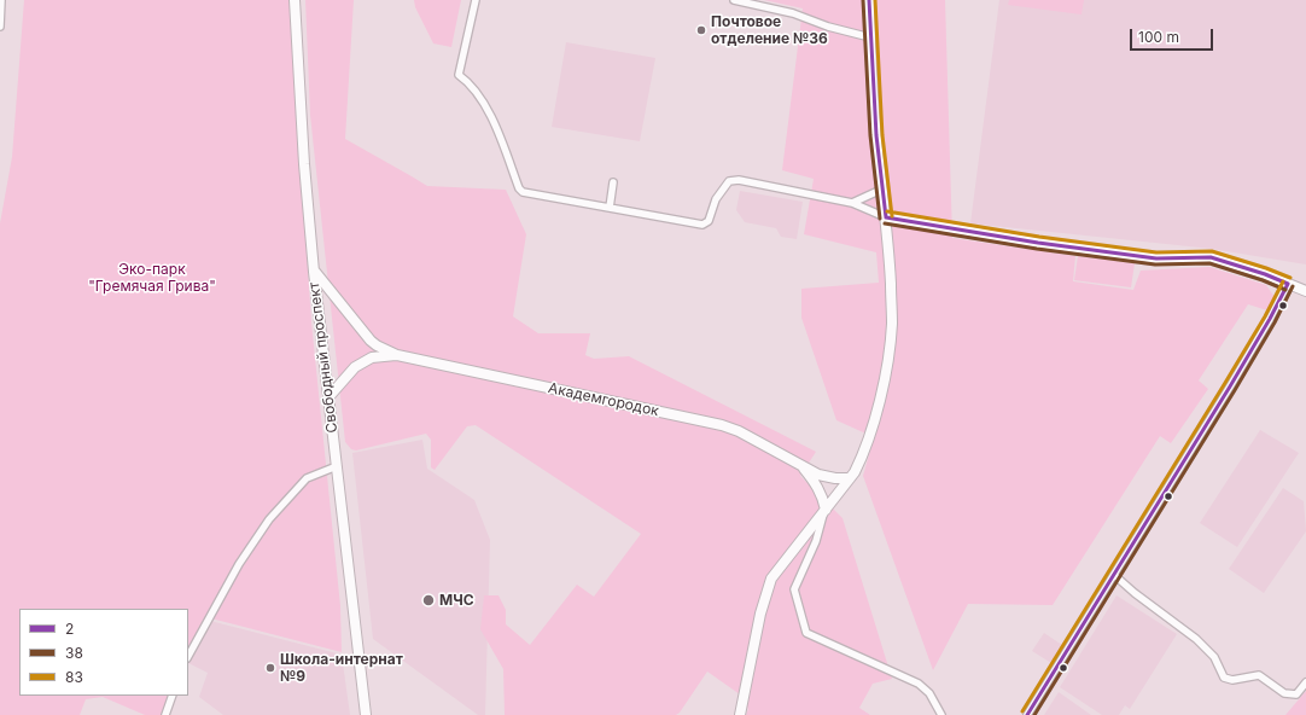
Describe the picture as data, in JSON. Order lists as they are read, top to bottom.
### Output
{
  "streets": {
    "main road": ["Свободный проспект", "Академгородок"]
  },
  "parks": ["Эко-парк \"Гремячая Грива\""],
  "places": ["Почтовое отделение №36", "МЧС", "Школа-интернат №9"],
  "lines": ["transit line 2", "transit line 38", "transit line 83"],
  "legend": ["2", "38", "83"],
  "scale_bar": "100 m"
}
